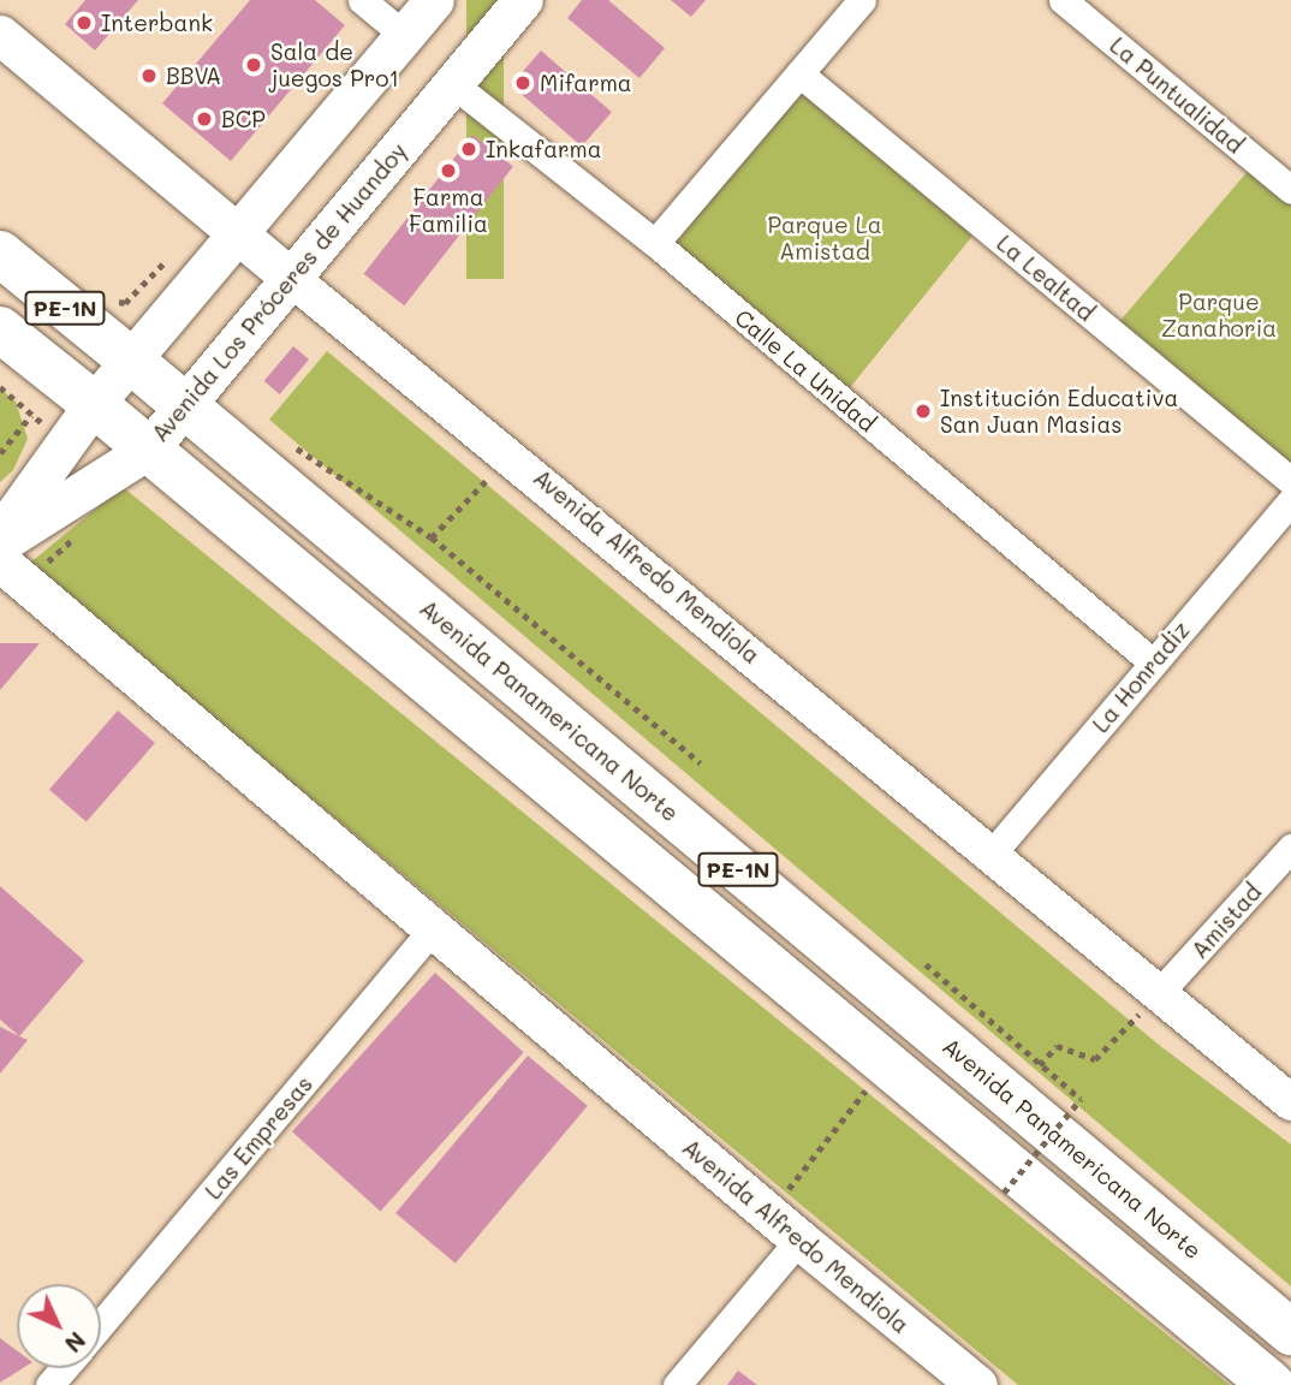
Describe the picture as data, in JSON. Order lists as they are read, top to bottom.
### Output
{
  "streets": {
    "highway": ["PE-1N", "Avenida Panamericana Norte"],
    "main road": ["Avenida Los Próceres de Huandoy", "Avenida Alfredo Mendiola"],
    "street": [
      "La Puntualidad",
      "La Lealtad",
      "Calle La Unidad",
      "La Honradiz",
      "Amistad",
      "Las Empresas"
    ]
  },
  "crossings": [
    ["Avenida Los Próceres de Huandoy", "PE-1N"],
    ["Avenida Los Próceres de Huandoy", "Calle La Unidad"],
    ["Avenida Los Próceres de Huandoy", "Avenida Alfredo Mendiola"],
    ["Avenida Los Próceres de Huandoy", "Avenida Panamericana Norte"],
    ["Calle La Unidad", "La Honradiz"],
    ["Avenida Alfredo Mendiola", "La Honradiz"],
    ["Avenida Alfredo Mendiola", "Amistad"],
    ["Avenida Alfredo Mendiola", "Las Empresas"]
  ],
  "parks": ["Parque La Amistad", "Parque Zanahoria"],
  "places": [
    "Interbank",
    "Sala de juegos Pro1",
    "BBVA",
    "Mifarma",
    "BCP",
    "Inkafarma",
    "Farma Familia",
    "Institución Educativa San Juan Masias"
  ],
  "north": "bottom right"
}
